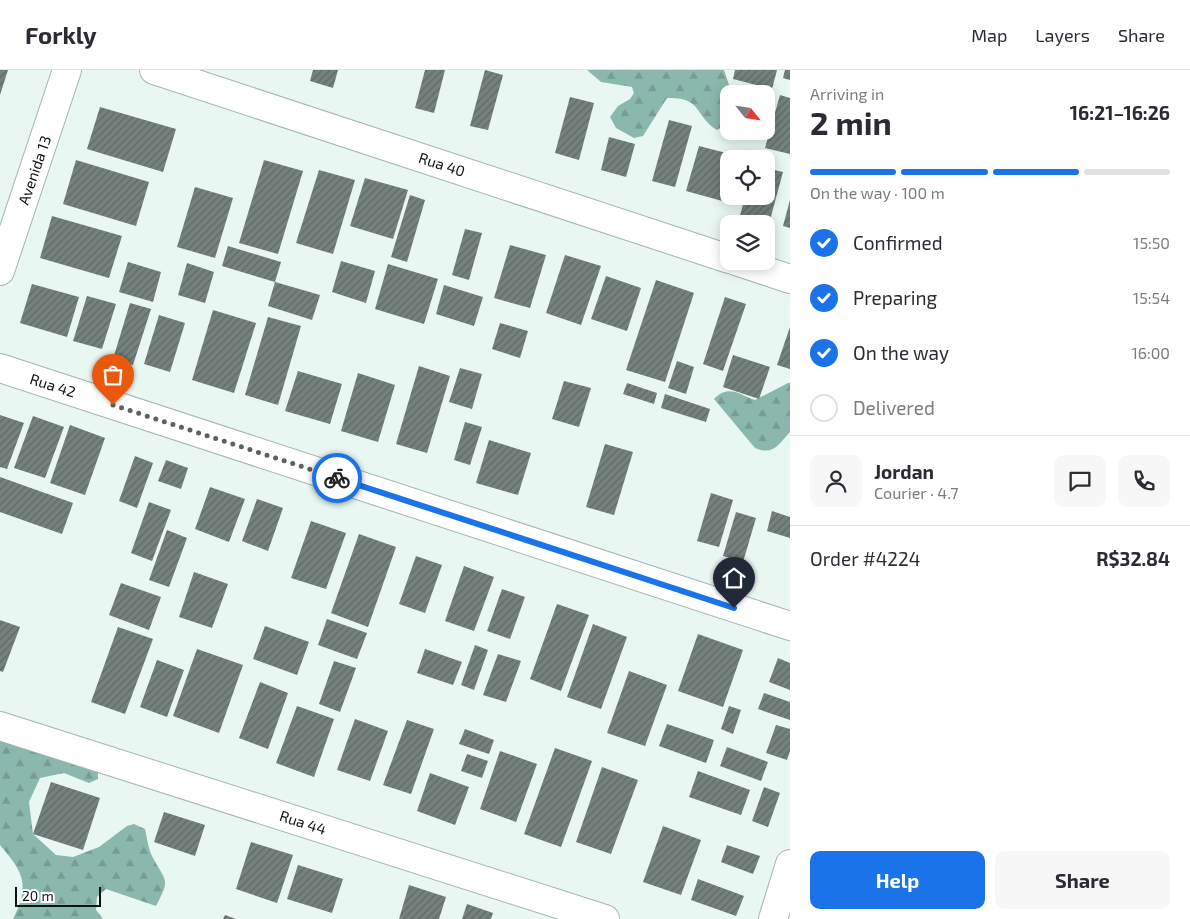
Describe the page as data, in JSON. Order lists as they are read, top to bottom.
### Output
{
  "streets": {
    "street": [
      "Rua 40",
      "Avenida 13",
      "Rua 42",
      "Rua 44"
    ]
  },
  "scale_bar": "20 m",
  "north": "bottom right",
  "page": {
    "header": "Forkly",
    "nav": ["Map", "Layers", "Share"],
    "heading": ["2 min", "Arriving in", "16:21–16:26"],
    "panel": [
      "Jordan",
      "Courier · 4.7",
      "Order #4224",
      "R$32.84"
    ],
    "bar": "On the way · 100 m",
    "list": [
      ["Confirmed", "15:50"],
      ["Preparing", "15:54"],
      ["On the way", "16:00"],
      "Delivered"
    ],
    "buttons": ["Help", "Share"],
    "scale": "20 m"
  }
}
